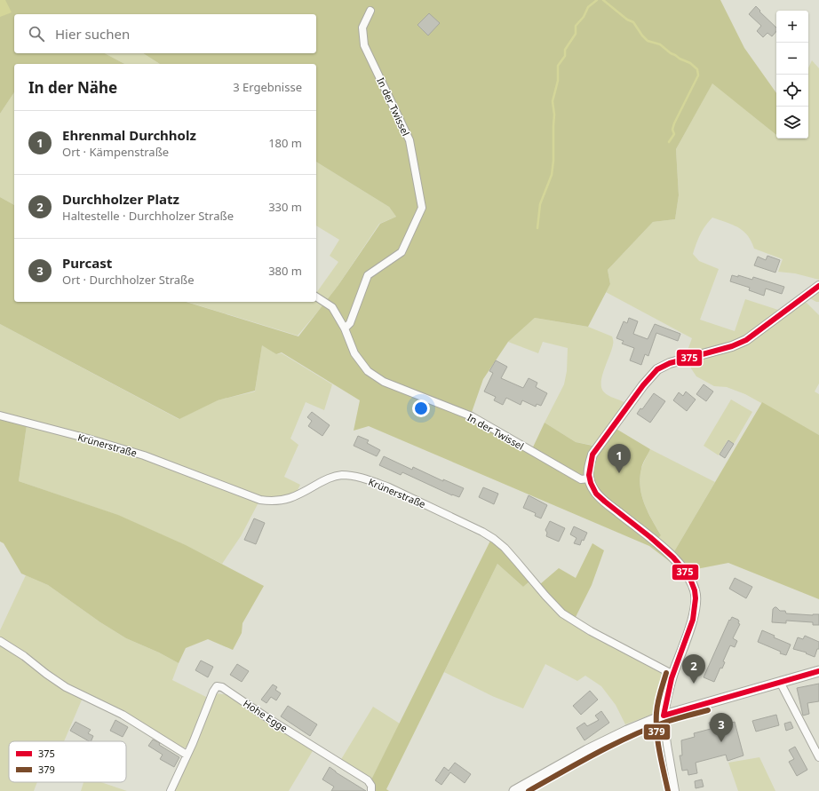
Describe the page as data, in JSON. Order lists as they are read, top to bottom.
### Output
{
  "streets": {
    "street": ["In der Twissel", "Krünerstraße", "Hohe Egge"]
  },
  "lines": ["transit line 375", "transit line 379"],
  "legend": ["375", "379"],
  "page": {
    "map_buttons": ["+", "−"],
    "search": "Hier suchen",
    "heading": ["In der Nähe", "3 Ergebnisse"],
    "list": [
      {
        "mark": "1",
        "name": "Ehrenmal Durchholz",
        "note": "Ort · Kämpenstraße",
        "value": "180 m"
      },
      {
        "mark": "2",
        "name": "Durchholzer Platz",
        "note": "Haltestelle · Durchholzer Straße",
        "value": "330 m"
      },
      {
        "mark": "3",
        "name": "Purcast",
        "note": "Ort · Durchholzer Straße",
        "value": "380 m"
      }
    ],
    "pins": ["1", "2", "3"]
  }
}
